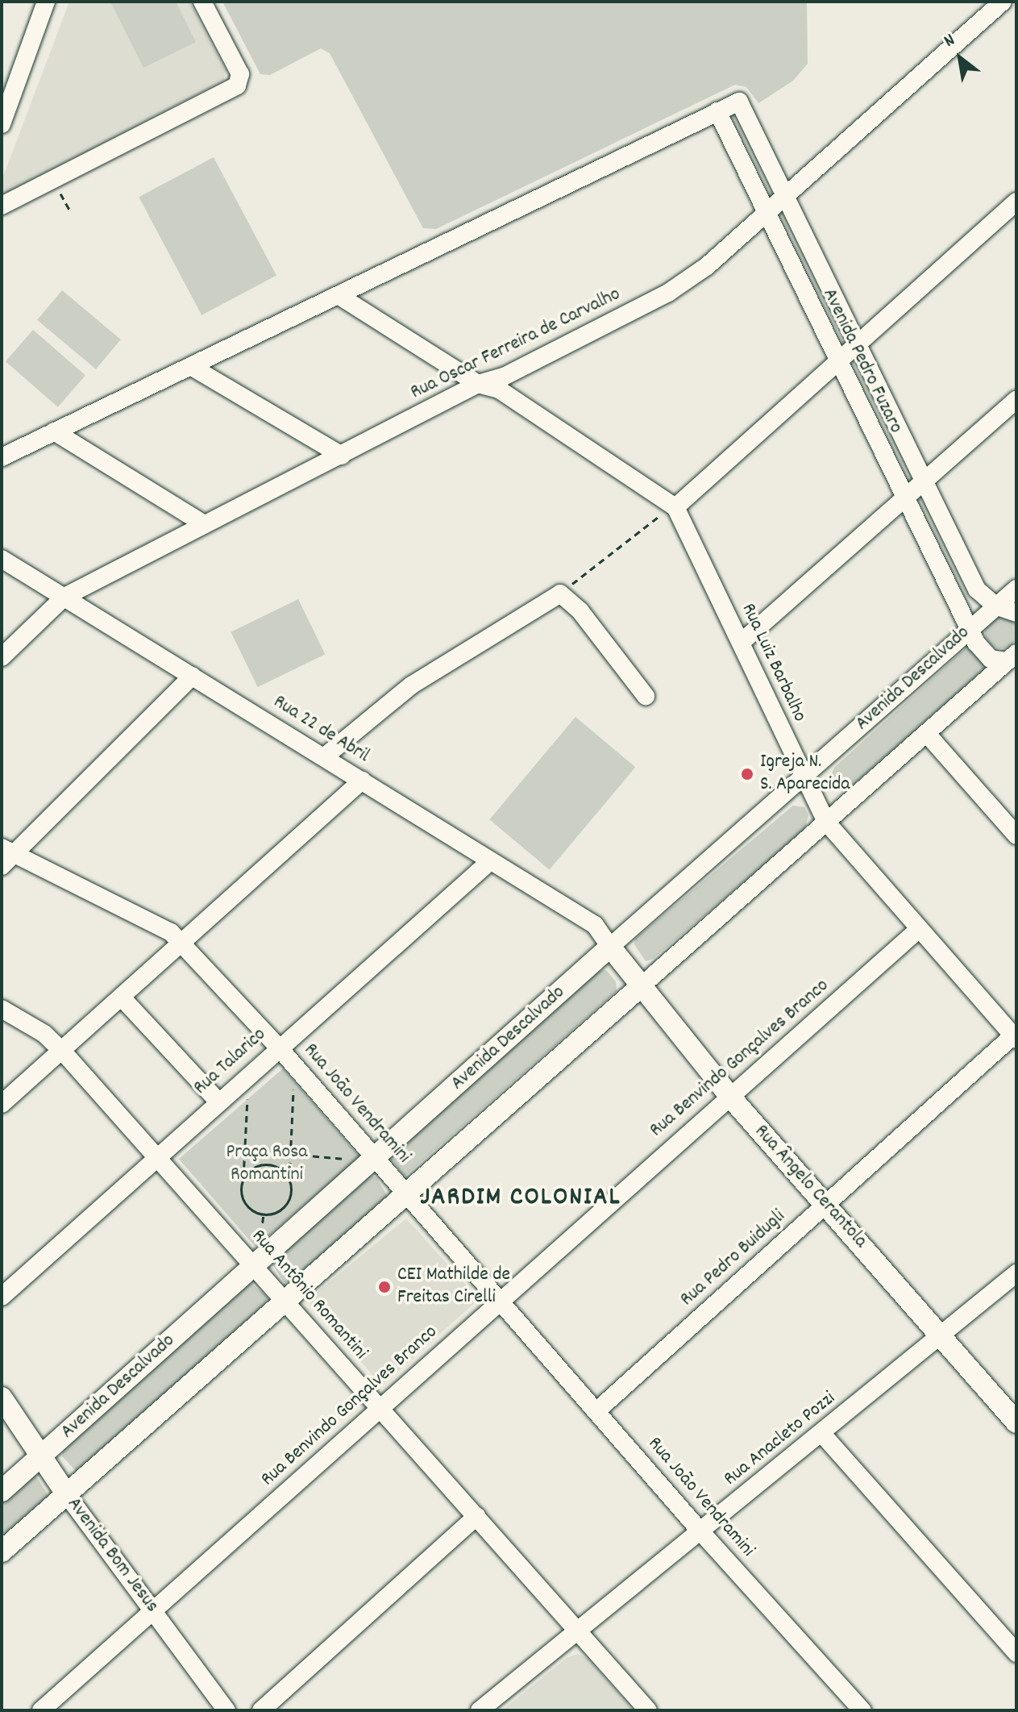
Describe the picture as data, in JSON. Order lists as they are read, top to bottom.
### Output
{
  "streets": {
    "street": [
      "Rua Oscar Ferreira de Carvalho",
      "Avenida Pedro Fuzaro",
      "Rua Luiz Barbalho",
      "Avenida Descalvado",
      "Rua 22 de Abril",
      "Rua Benvindo Gonçalves Branco",
      "Rua Talarico",
      "Rua João Vendramini",
      "Rua Ângelo Cerantola",
      "Rua Pedro Buidugli",
      "Rua Antônio Romantini",
      "Rua Anacleto Pozzi",
      "Avenida Bom Jesus"
    ]
  },
  "crossings": [
    ["Rua Oscar Ferreira de Carvalho", "Avenida Pedro Fuzaro"],
    ["Rua Oscar Ferreira de Carvalho", "Rua 22 de Abril"],
    ["Avenida Pedro Fuzaro", "Avenida Descalvado"],
    ["Rua Luiz Barbalho", "Avenida Descalvado"],
    ["Rua Luiz Barbalho", "Rua Benvindo Gonçalves Branco"],
    ["Rua Luiz Barbalho", "Rua Pedro Buidugli"],
    ["Avenida Descalvado", "Rua 22 de Abril"],
    ["Avenida Descalvado", "Rua João Vendramini"],
    ["Avenida Descalvado", "Rua Ângelo Cerantola"],
    ["Avenida Descalvado", "Rua Antônio Romantini"],
    ["Avenida Descalvado", "Avenida Bom Jesus"],
    ["Rua 22 de Abril", "Rua Talarico"],
    ["Rua 22 de Abril", "Rua Ângelo Cerantola"],
    ["Rua Benvindo Gonçalves Branco", "Rua João Vendramini"],
    ["Rua Benvindo Gonçalves Branco", "Rua Ângelo Cerantola"],
    ["Rua Benvindo Gonçalves Branco", "Rua Antônio Romantini"],
    ["Rua Benvindo Gonçalves Branco", "Avenida Bom Jesus"],
    ["Rua Talarico", "Rua João Vendramini"],
    ["Rua Talarico", "Rua Antônio Romantini"],
    ["Rua João Vendramini", "Rua Pedro Buidugli"],
    ["Rua João Vendramini", "Rua Anacleto Pozzi"],
    ["Rua Ângelo Cerantola", "Rua Pedro Buidugli"],
    ["Rua Ângelo Cerantola", "Rua Anacleto Pozzi"],
    ["Rua Antônio Romantini", "Rua Anacleto Pozzi"]
  ],
  "districts": ["JARDIM COLONIAL"],
  "parks": ["Praça Rosa Romantini"],
  "places": ["Igreja N. S. Aparecida", "CEI Mathilde de Freitas Cirelli"],
  "north": "top left"
}
